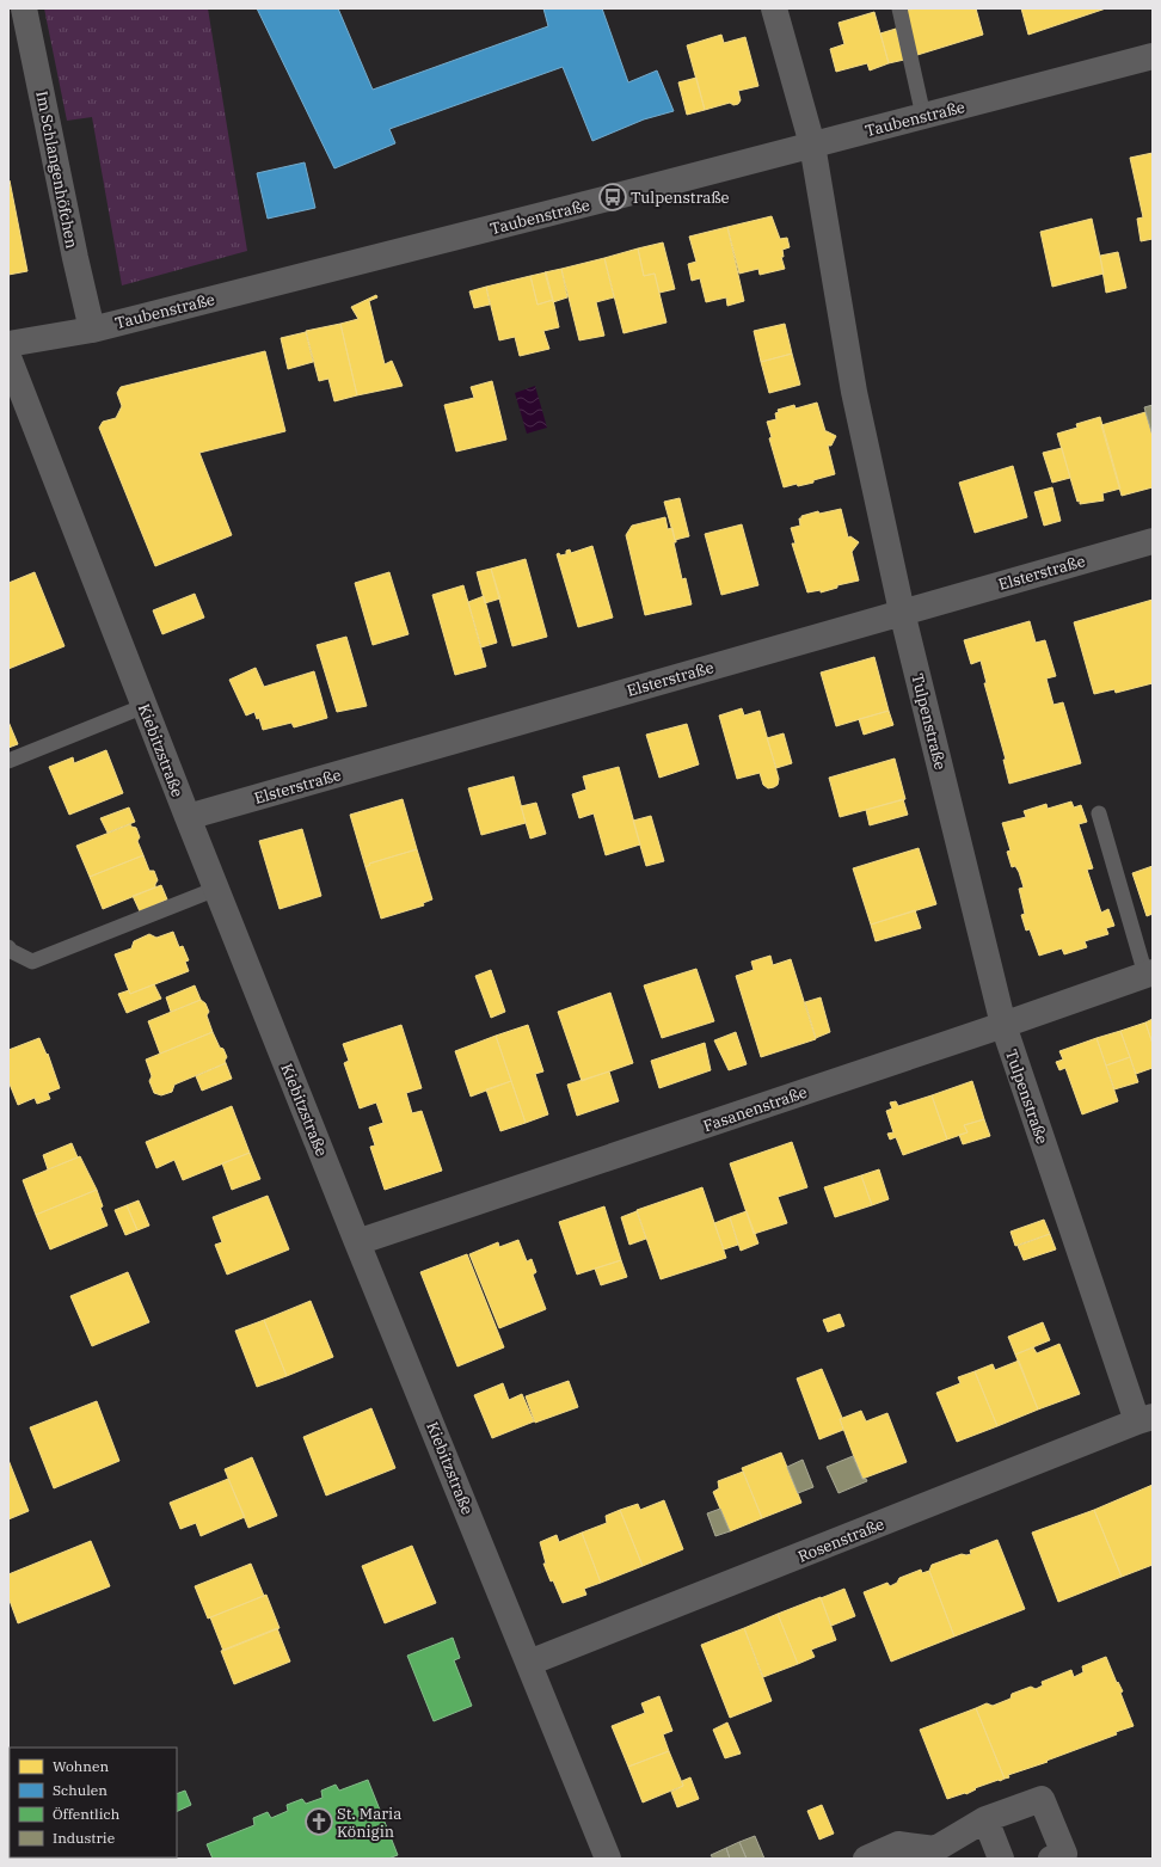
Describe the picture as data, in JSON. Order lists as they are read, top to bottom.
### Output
{
  "streets": {
    "street": [
      "Taubenstraße",
      "Im Schlangenhöfchen",
      "Elsterstraße",
      "Tulpenstraße",
      "Kiebitzstraße",
      "Fasanenstraße",
      "Rosenstraße"
    ]
  },
  "crossings": [
    ["Taubenstraße", "Im Schlangenhöfchen"],
    ["Taubenstraße", "Tulpenstraße"],
    ["Elsterstraße", "Tulpenstraße"],
    ["Elsterstraße", "Kiebitzstraße"],
    ["Tulpenstraße", "Fasanenstraße"],
    ["Tulpenstraße", "Rosenstraße"],
    ["Kiebitzstraße", "Fasanenstraße"],
    ["Kiebitzstraße", "Rosenstraße"]
  ],
  "places": {
    "bus stop": ["Tulpenstraße"],
    "church": ["St. Maria Königin"]
  },
  "legend": [
    "Wohnen",
    "Schulen",
    "Öffentlich",
    "Industrie"
  ]
}
